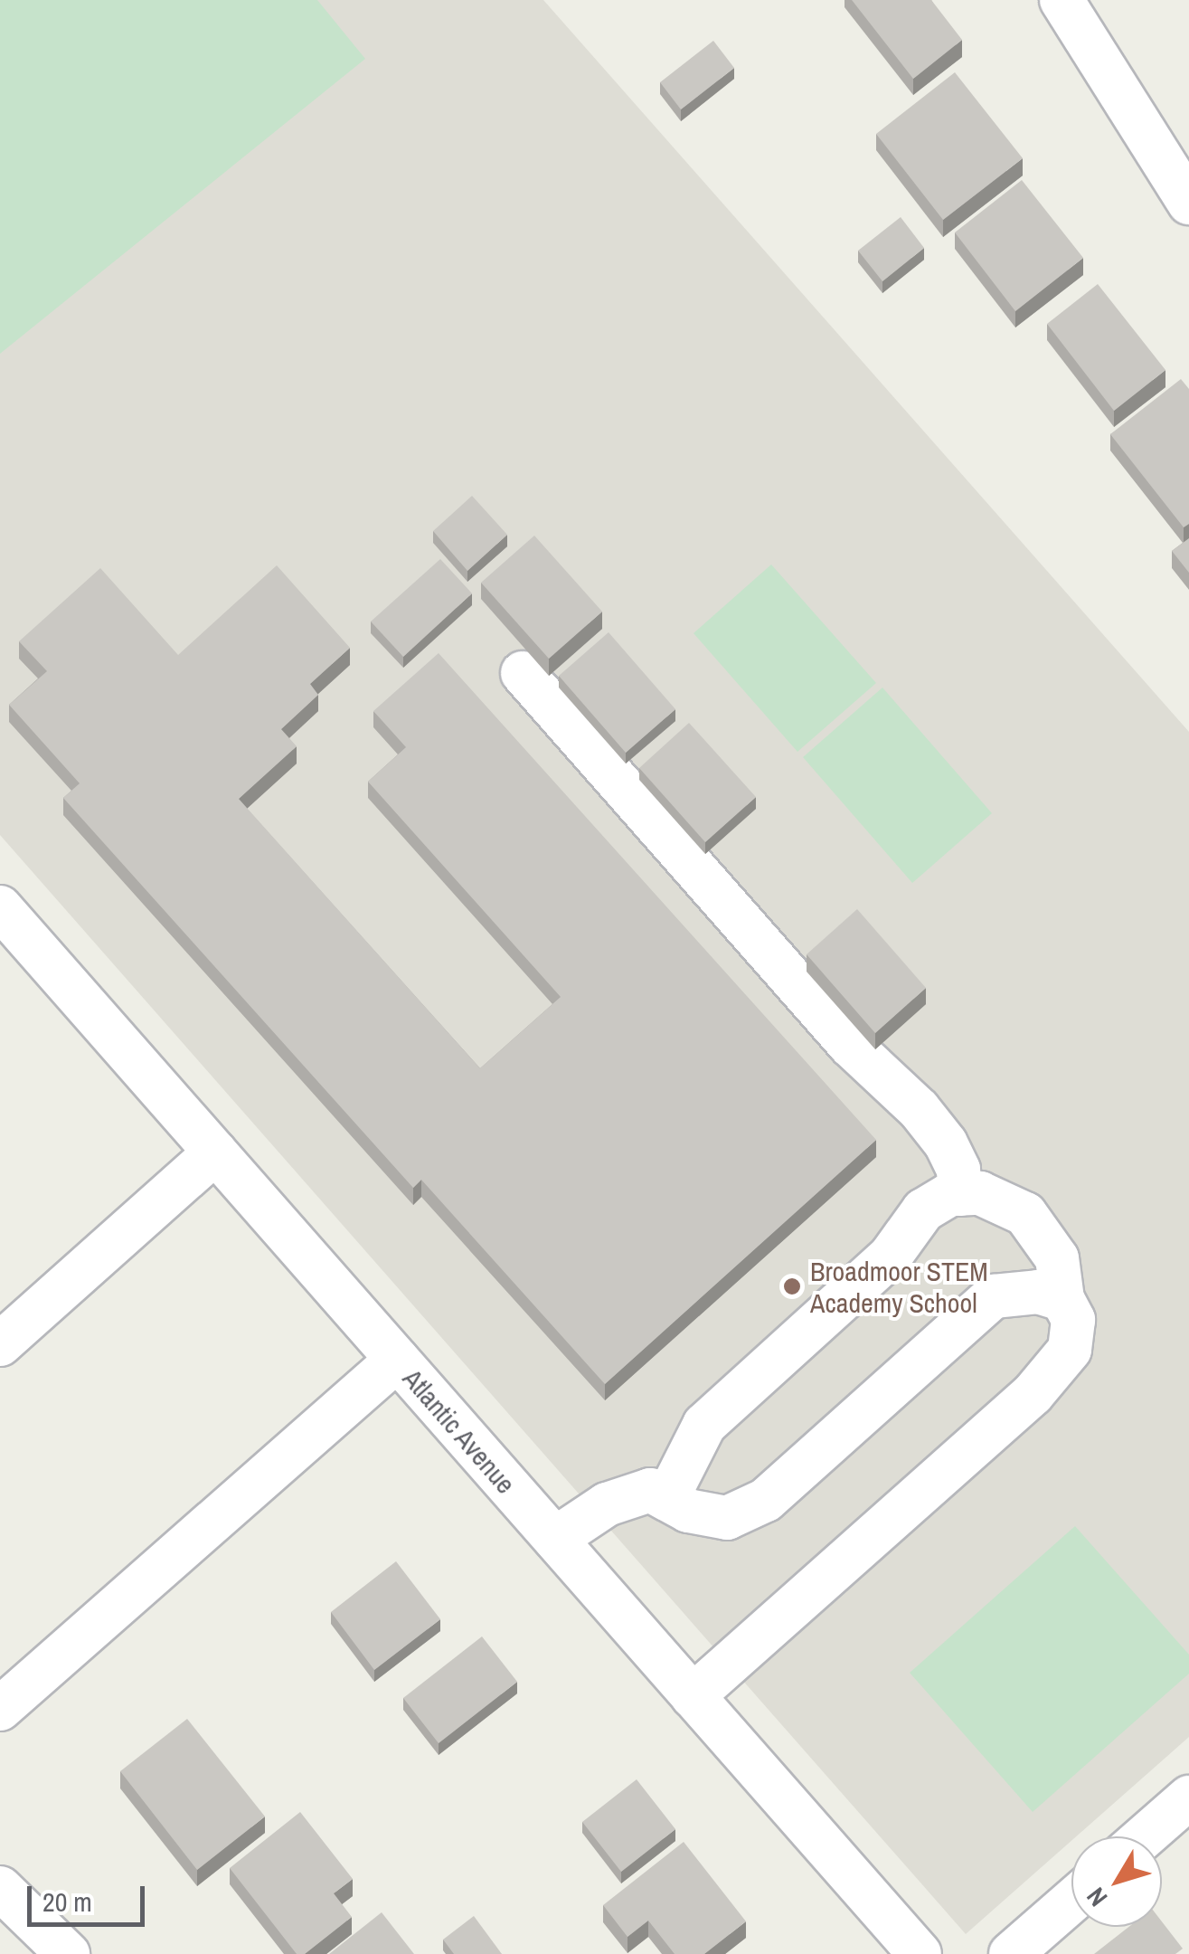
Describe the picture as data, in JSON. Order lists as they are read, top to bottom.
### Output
{
  "streets": {
    "street": ["Atlantic Avenue"]
  },
  "places": ["Broadmoor STEM Academy School"],
  "scale_bar": "20 m",
  "north": "bottom left"
}
